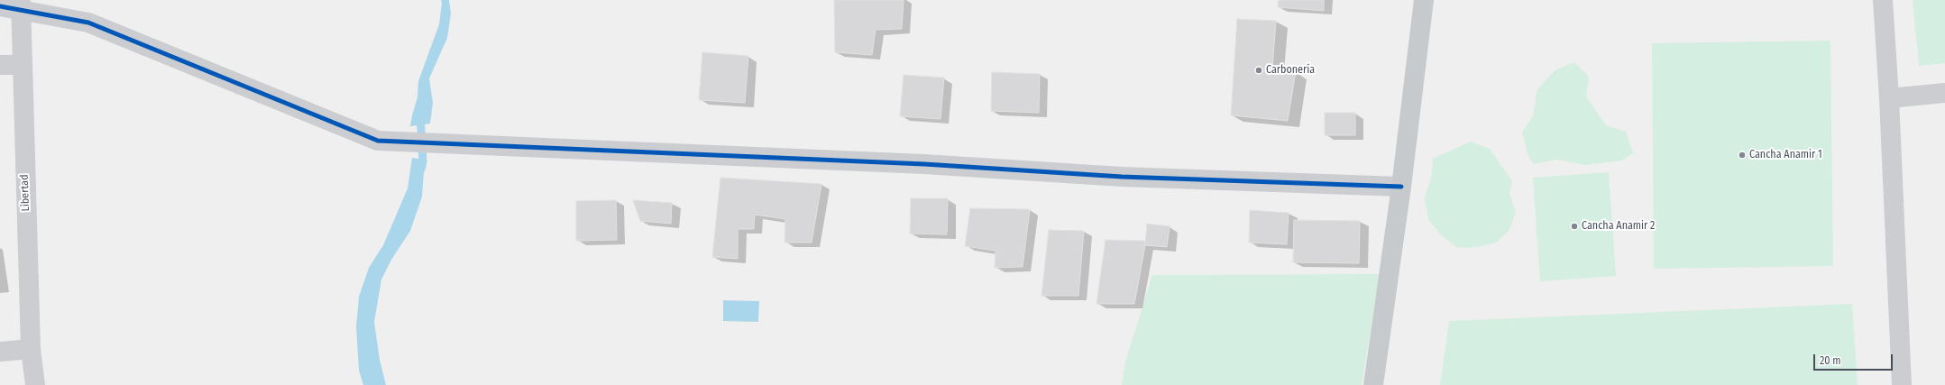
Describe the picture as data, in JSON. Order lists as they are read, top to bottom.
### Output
{
  "streets": {
    "street": ["Libertad"]
  },
  "places": ["Carbonería", "Cancha Anamir 1", "Cancha Anamir 2"],
  "scale_bar": "20 m"
}
